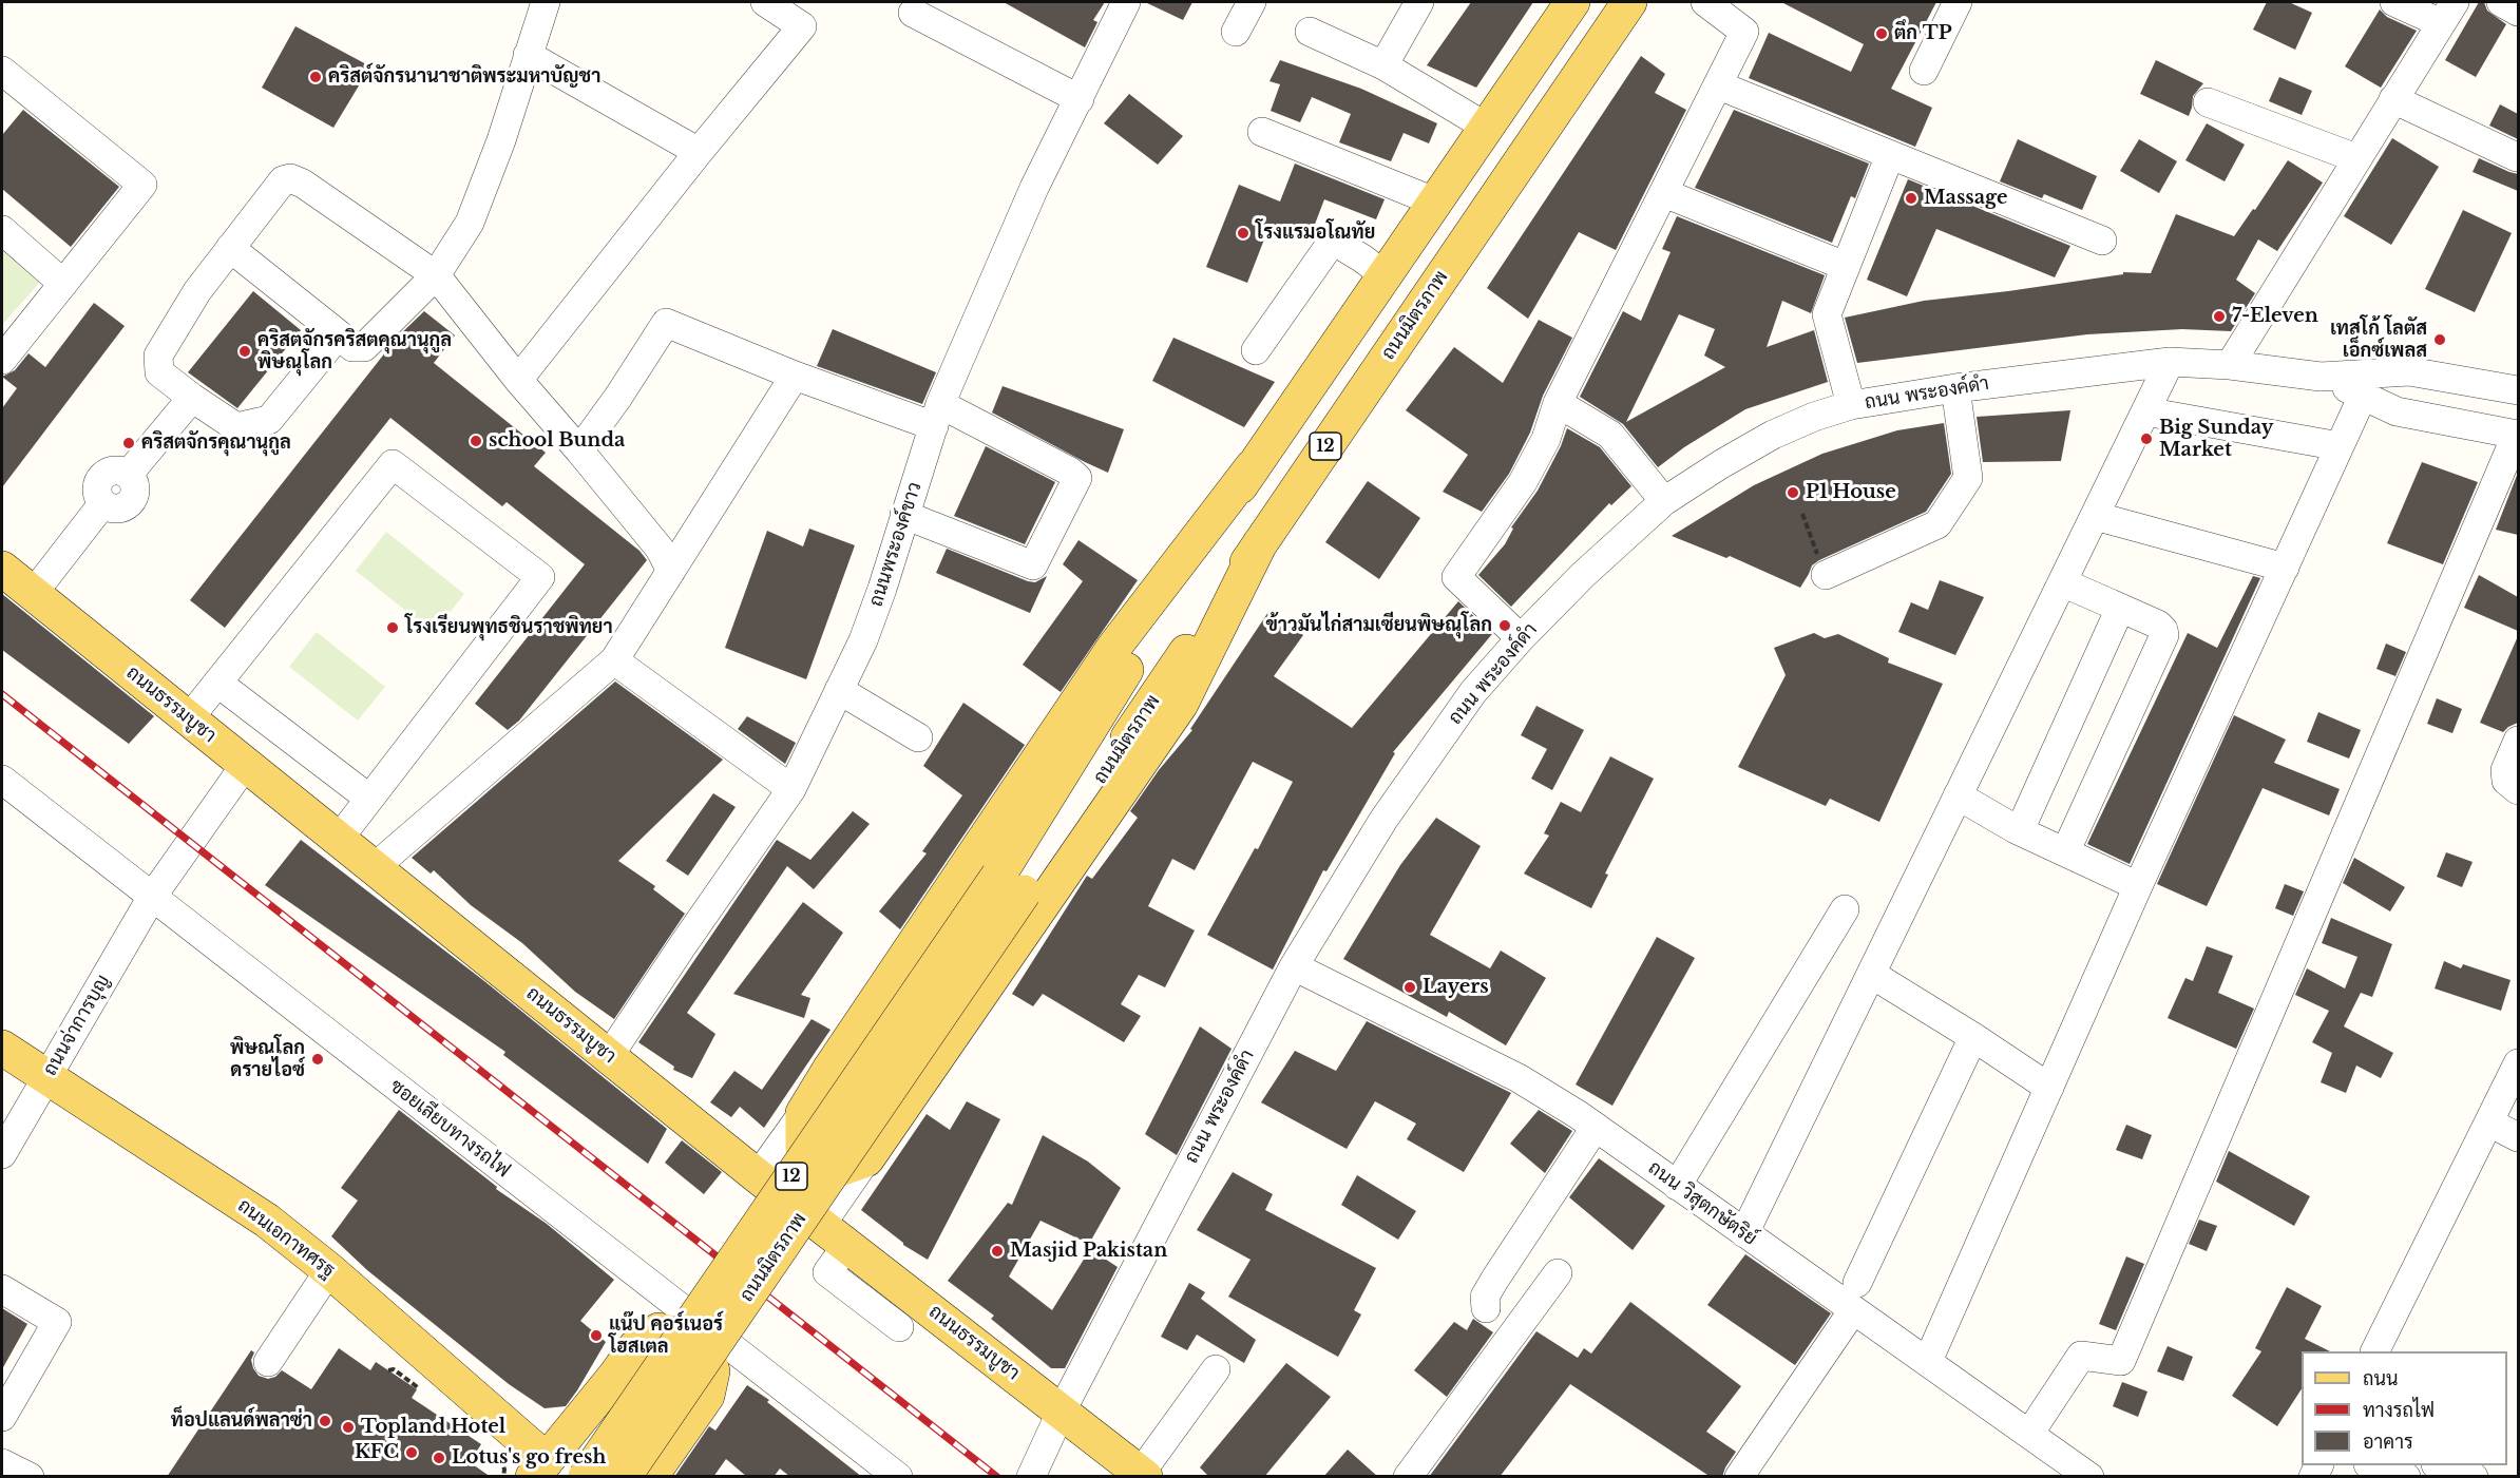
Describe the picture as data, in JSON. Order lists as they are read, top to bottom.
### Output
{
  "streets": {
    "main road": [
      "ถนนมิตรภาพ",
      "12",
      "ถนนธรรมบูชา",
      "ถนนเอกาทศรฐ"
    ],
    "street": [
      "ถนน พระองค์ดำ",
      "ถนนพระองค์ขาว",
      "ถนนจ่าการบุญ",
      "ซอยเลียบทางรถไฟ",
      "ถนน วิสุตกษัตริย์"
    ]
  },
  "crossings": [
    ["ถนน พระองค์ดำ", "ถนนธรรมบูชา"],
    ["ถนน พระองค์ดำ", "ถนน วิสุตกษัตริย์"],
    ["ถนนพระองค์ขาว", "ถนนธรรมบูชา"],
    ["ถนนธรรมบูชา", "ถนนจ่าการบุญ"],
    ["ถนนจ่าการบุญ", "ซอยเลียบทางรถไฟ"],
    ["ถนนจ่าการบุญ", "ถนนเอกาทศรฐ"]
  ],
  "places": [
    "ตึก TP",
    "คริสต์จักรนานาชาติพระมหาบัญชา",
    "Massage",
    "โรงแรมอโณทัย",
    "7-Eleven",
    "เทสโก้ โลตัส เอ็กซ์เพลส",
    "คริสตจักรคริสตคุณานุกูล พิษณุโลก",
    "Big Sunday Market",
    "school Bunda",
    "คริสตจักรคุณานุกูล",
    "P1 House",
    "ข้าวมันไก่สามเซียนพิษณุโลก",
    "โรงเรียนพุทธชินราชพิทยา",
    "Layers",
    "พิษณุโลก ดรายไอซ์",
    "Masjid Pakistan",
    "แน๊ป คอร์เนอร์ โฮสเตล",
    "ท็อปแลนด์พลาซ่า",
    "Topland Hotel",
    "KFC",
    "Lotus's go fresh"
  ],
  "legend": ["ถนน", "ทางรถไฟ", "อาคาร"]
}
